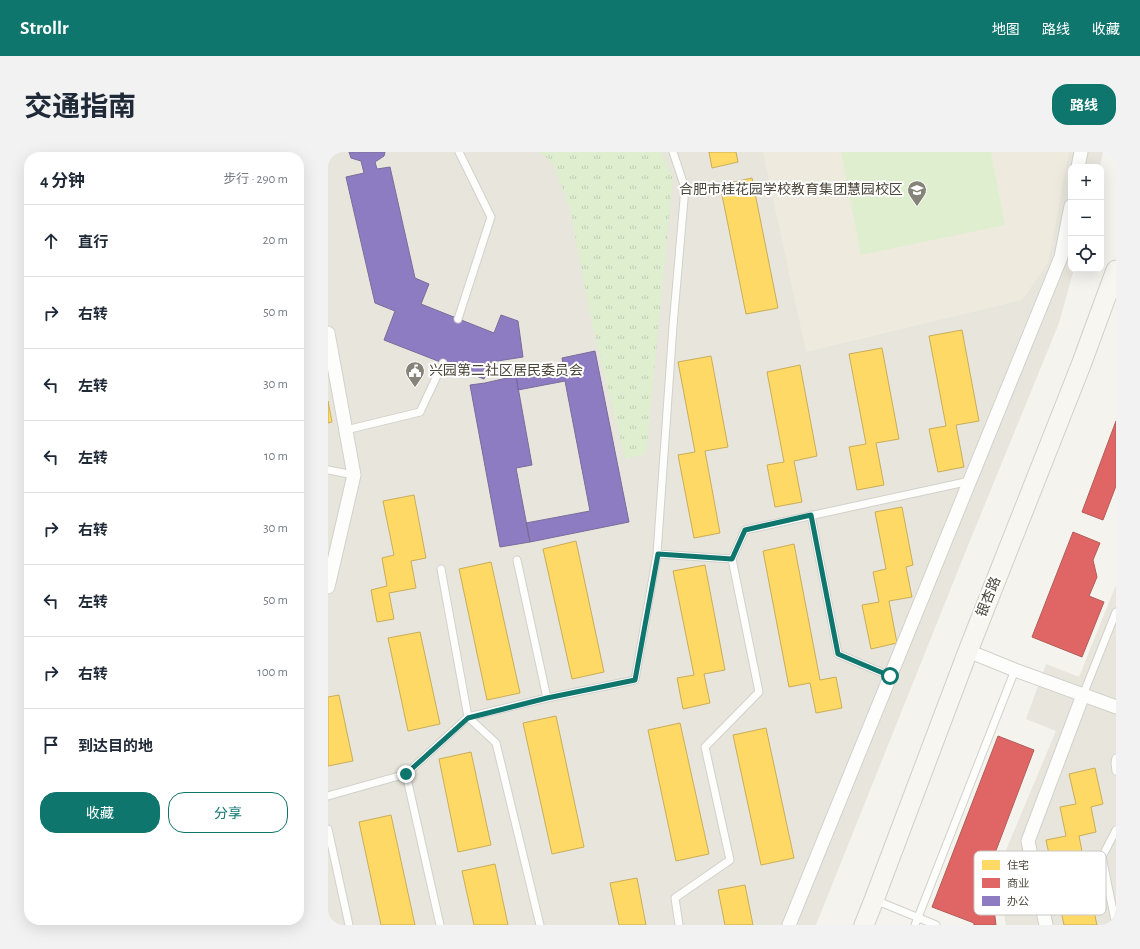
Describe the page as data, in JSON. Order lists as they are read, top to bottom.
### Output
{
  "streets": {
    "street": ["银杏路"]
  },
  "places": {
    "school or university": ["合肥市桂花园学校教育集团慧园校区"],
    "public building": ["兴园第二社区居民委员会"]
  },
  "legend": ["住宅", "商业", "办公"],
  "page": {
    "header": "Strollr",
    "nav": ["地图", "路线", "收藏"],
    "title": "交通指南",
    "buttons": [
      "路线",
      ["收藏", "分享"]
    ],
    "heading": ["4 分钟", "步行 · 290 m"],
    "map_buttons": ["+", "−"],
    "list": [
      ["直行", "20 m"],
      ["右转", "50 m"],
      ["左转", "30 m"],
      ["左转", "10 m"],
      ["右转", "30 m"],
      ["左转", "50 m"],
      ["右转", "100 m"],
      "到达目的地"
    ]
  }
}
